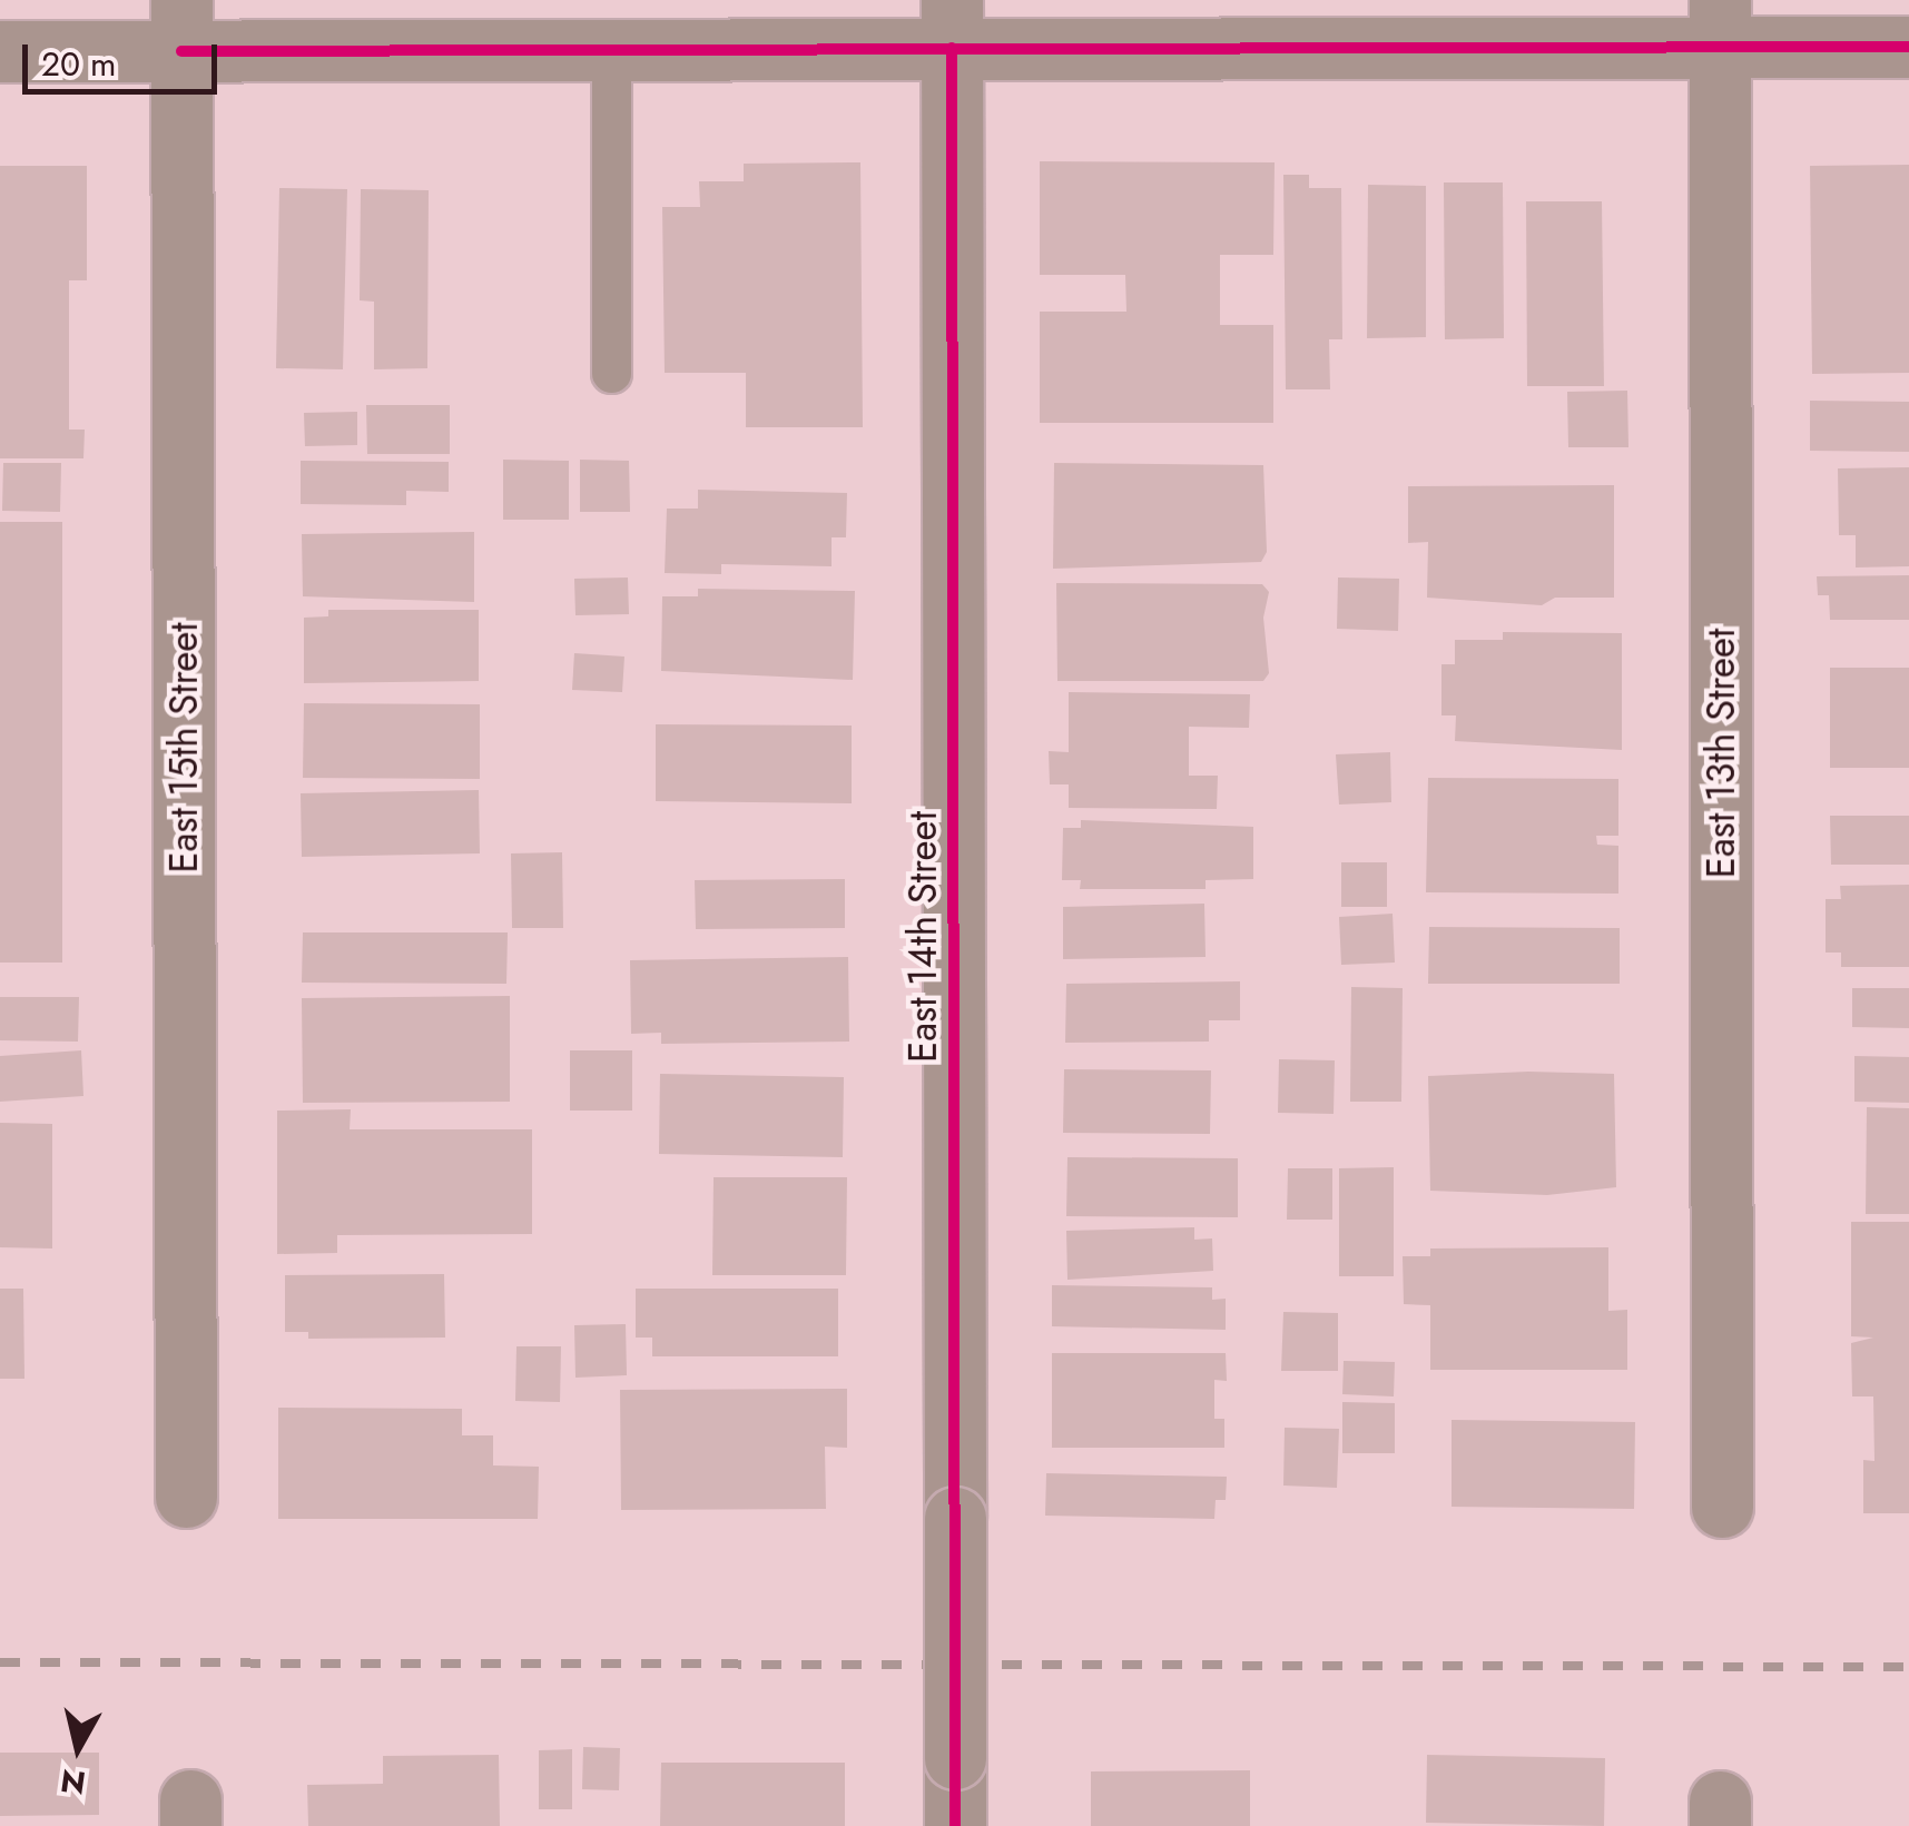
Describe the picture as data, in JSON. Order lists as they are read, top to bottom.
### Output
{
  "streets": {
    "street": ["East 15th Street", "East 13th Street", "East 14th Street"]
  },
  "scale_bar": "20 m",
  "north": "bottom"
}
